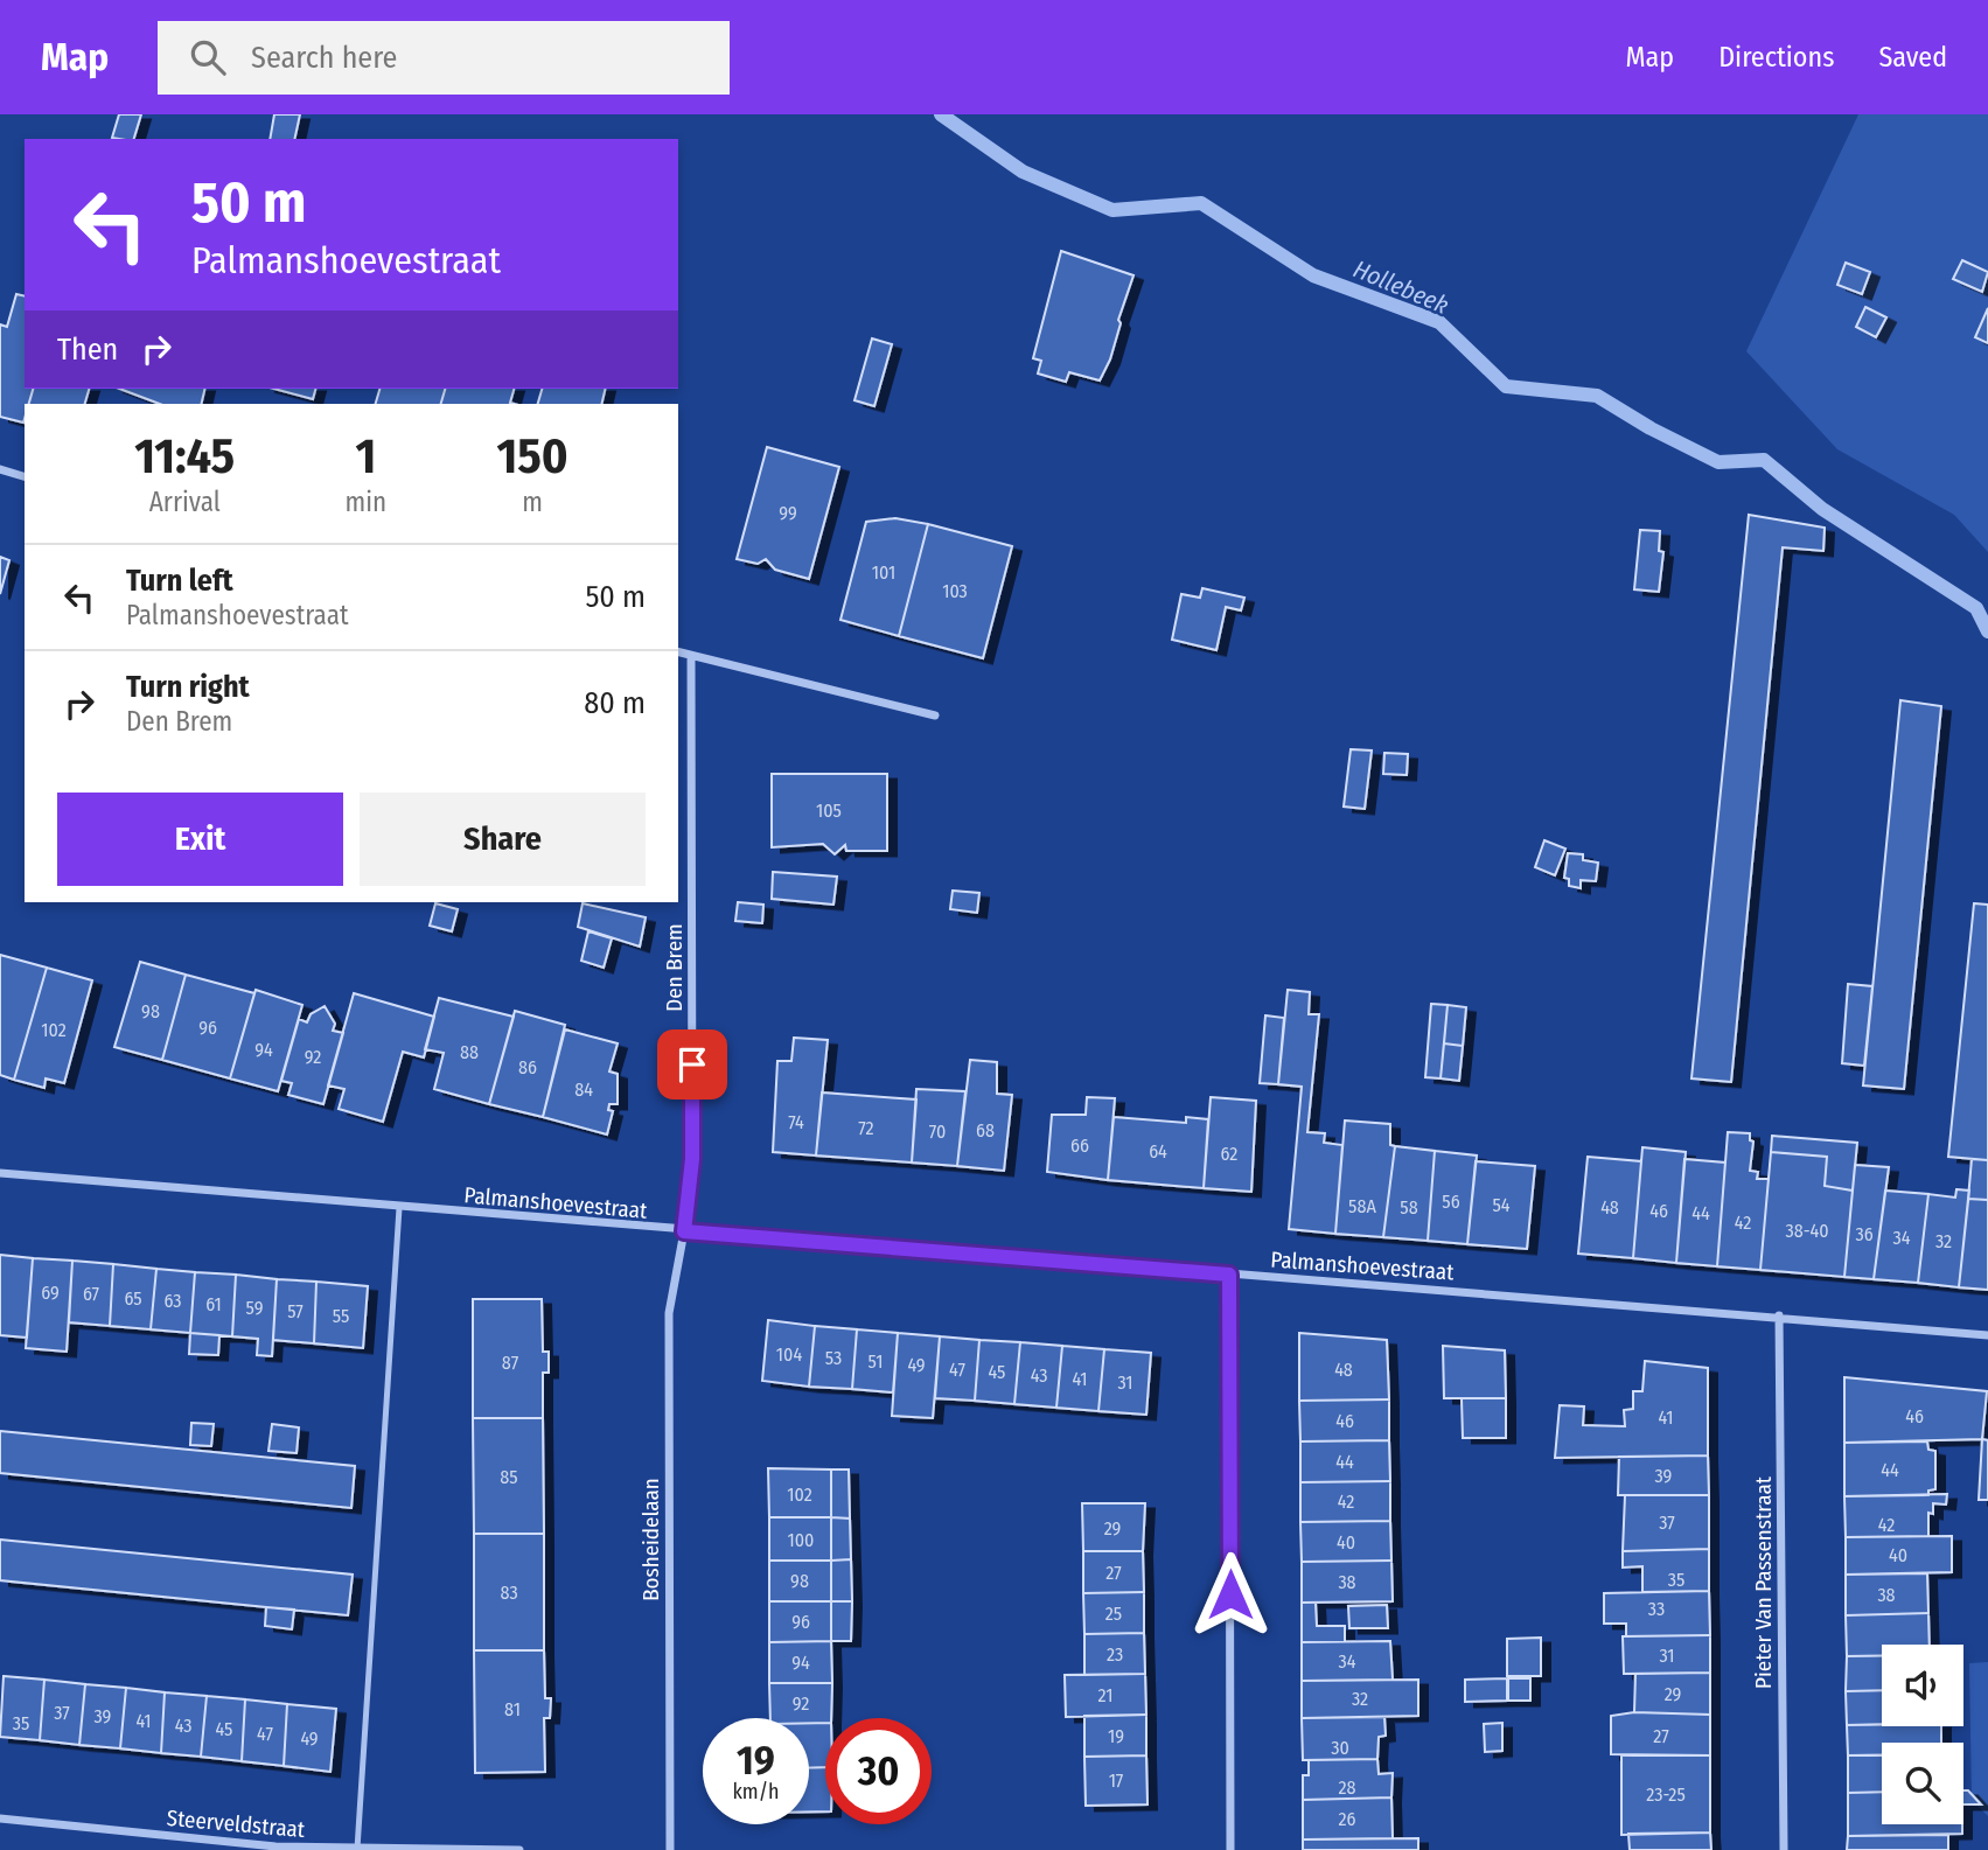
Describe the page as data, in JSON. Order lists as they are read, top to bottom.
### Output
{
  "streets": {
    "street": [
      "Den Brem",
      "Palmanshoevestraat",
      "Bosheidelaan",
      "Pieter Van Passenstraat",
      "Steerveldstraat"
    ]
  },
  "crossings": [
    ["Den Brem", "Palmanshoevestraat"],
    ["Den Brem", "Bosheidelaan"],
    ["Palmanshoevestraat", "Bosheidelaan"],
    ["Palmanshoevestraat", "Pieter Van Passenstraat"]
  ],
  "water": ["Hollebeek"],
  "house_numbers": [
    "99",
    "101",
    "103",
    "105",
    "98",
    "96",
    "102",
    "94",
    "88",
    "92",
    "86",
    "84",
    "74",
    "72",
    "68",
    "70",
    "66",
    "64",
    "62",
    "56",
    "54",
    "58A",
    "58",
    "48",
    "46",
    "44",
    "42",
    "38-40",
    "36",
    "34",
    "32",
    "69",
    "67",
    "65",
    "63",
    "61",
    "59",
    "57",
    "55",
    "104",
    "53",
    "51",
    "87",
    "49",
    "47",
    "48",
    "45",
    "43",
    "41",
    "31",
    "46",
    "41",
    "46",
    "44",
    "44",
    "39",
    "85",
    "102",
    "42",
    "37",
    "42",
    "29",
    "100",
    "40",
    "40",
    "27",
    "35",
    "98",
    "38",
    "83",
    "38",
    "33",
    "25",
    "96",
    "23",
    "31",
    "34",
    "94",
    "29",
    "21",
    "32",
    "92",
    "81",
    "37",
    "39",
    "41",
    "35",
    "43",
    "45",
    "47",
    "19",
    "27",
    "49",
    "30",
    "17",
    "28",
    "23-25",
    "26"
  ],
  "page": {
    "header": "Map",
    "search": "Search here",
    "nav": ["Map", "Directions", "Saved"],
    "turn": ["50 m", "Palmanshoevestraat"],
    "then": "Then",
    "eta": [
      "11:45",
      "Arrival",
      "1",
      "min",
      "150",
      "m"
    ],
    "list": [
      {
        "name": "Turn left",
        "note": "Palmanshoevestraat",
        "value": "50 m"
      },
      {
        "name": "Turn right",
        "note": "Den Brem",
        "value": "80 m"
      }
    ],
    "buttons": ["Exit", "Share"],
    "speed": "19 km/h",
    "limit": "30"
  }
}
